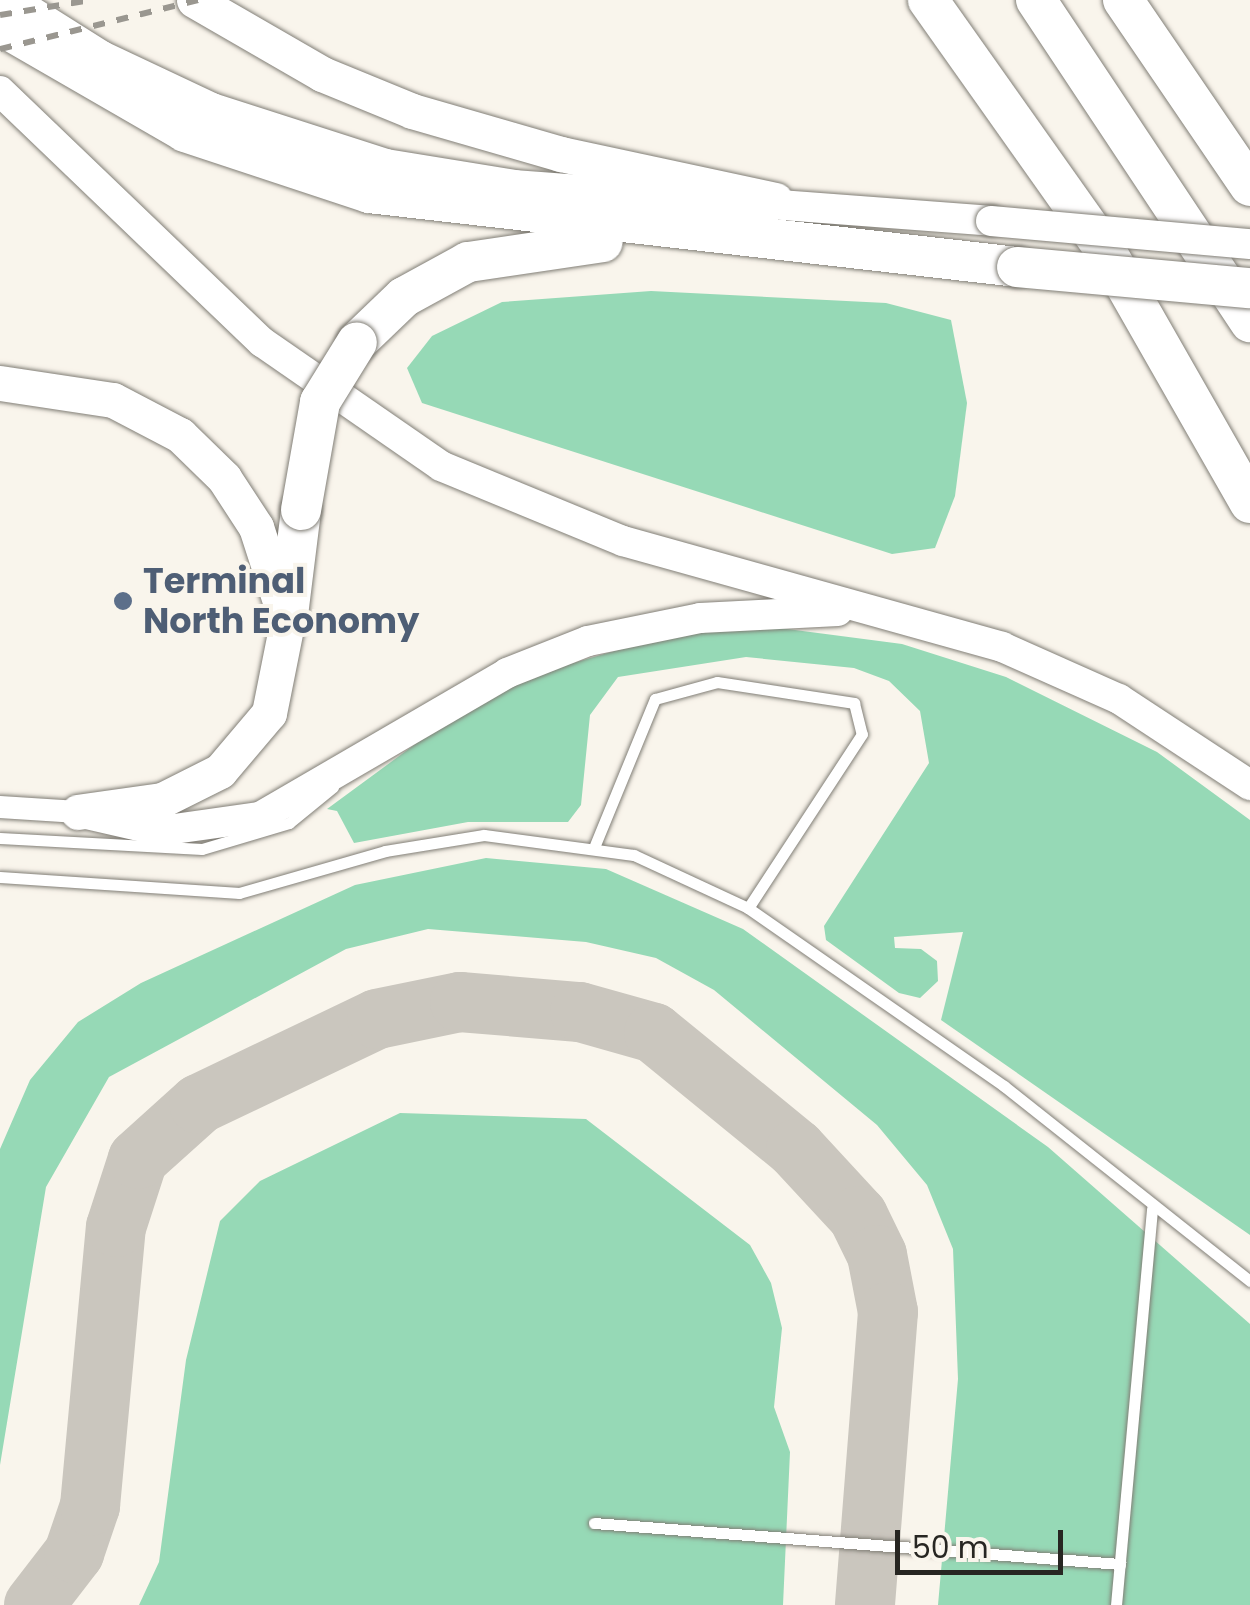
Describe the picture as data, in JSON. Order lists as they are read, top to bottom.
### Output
{
  "places": ["Terminal North Economy"],
  "scale_bar": "50 m"
}
